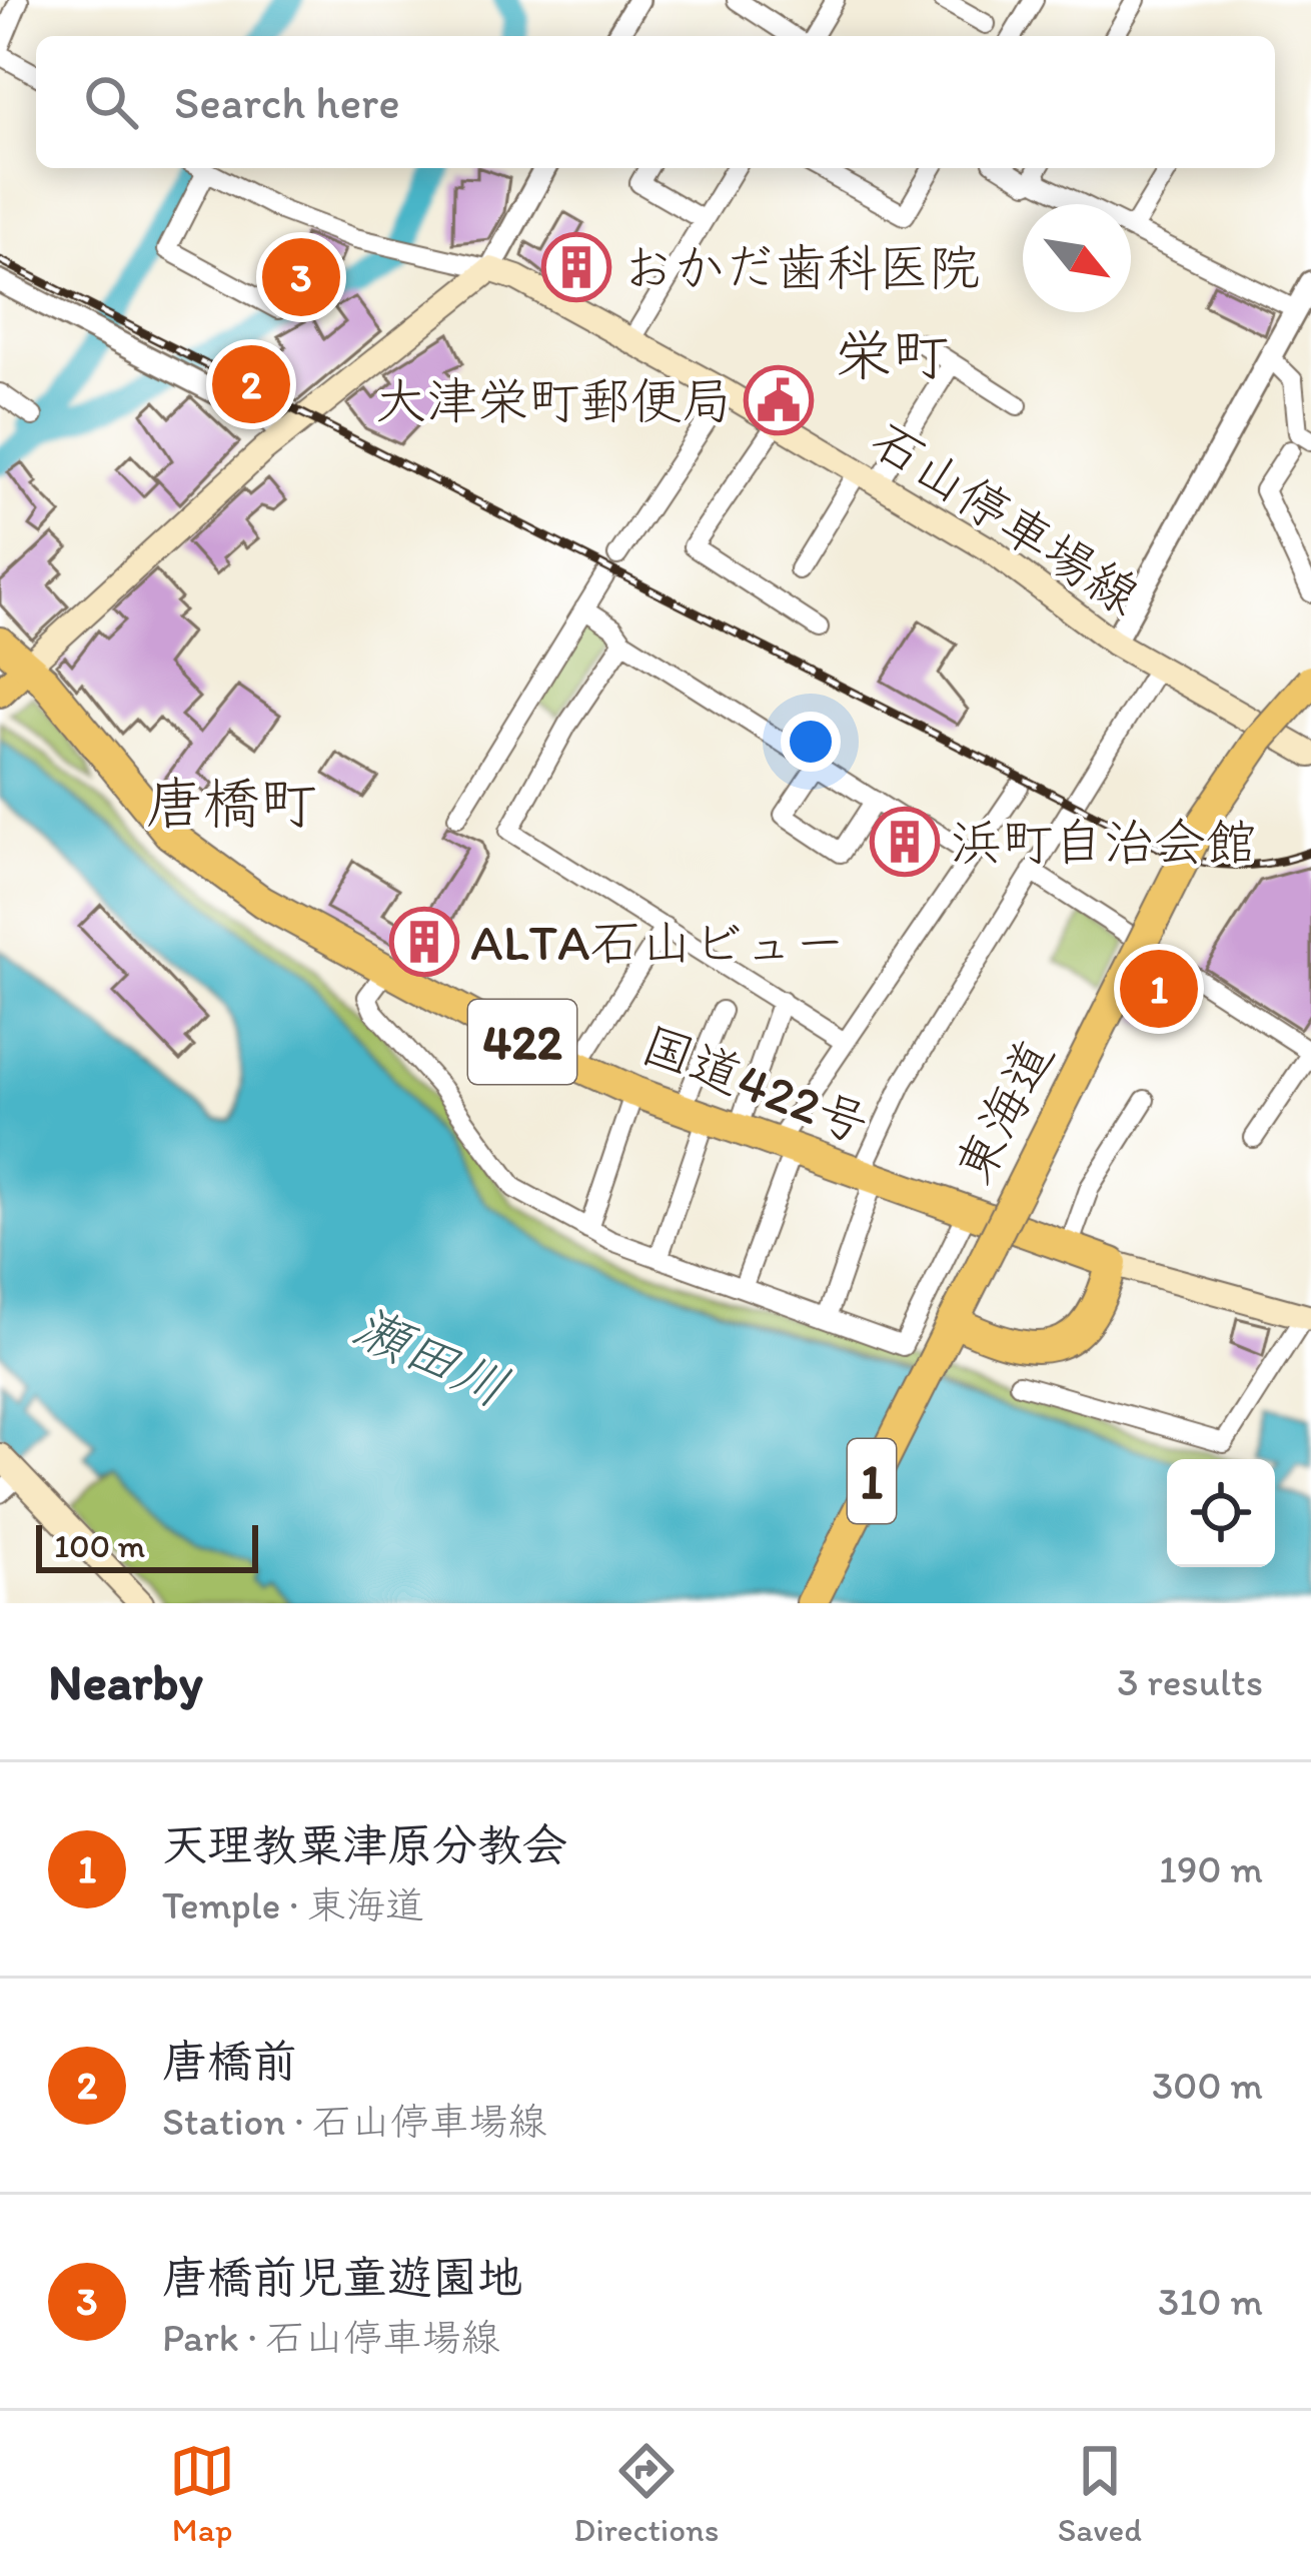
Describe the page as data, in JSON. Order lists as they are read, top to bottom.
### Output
{
  "streets": {
    "highway": [
      "422",
      "国道422号",
      "東海道",
      "1"
    ],
    "main road": ["石山停車場線"]
  },
  "crossings": [
    ["国道422号", "東海道"]
  ],
  "districts": ["栄町", "唐橋町"],
  "water": ["瀬田川"],
  "places": {
    "building": ["おかだ歯科医院", "浜町自治会館", "ALTA石山ビュー"],
    "public building": ["大津栄町郵便局"]
  },
  "scale_bar": "100 m",
  "north": "bottom right",
  "page": {
    "search": "Search here",
    "pins": ["3", "2", "1"],
    "scale": "100 m",
    "heading": ["Nearby", "3 results"],
    "list": [
      {
        "mark": "1",
        "name": "天理教粟津原分教会",
        "note": "Temple · 東海道",
        "value": "190 m"
      },
      {
        "mark": "2",
        "name": "唐橋前",
        "note": "Station · 石山停車場線",
        "value": "300 m"
      },
      {
        "mark": "3",
        "name": "唐橋前児童遊園地",
        "note": "Park · 石山停車場線",
        "value": "310 m"
      }
    ],
    "nav": ["Map", "Directions", "Saved"]
  }
}
